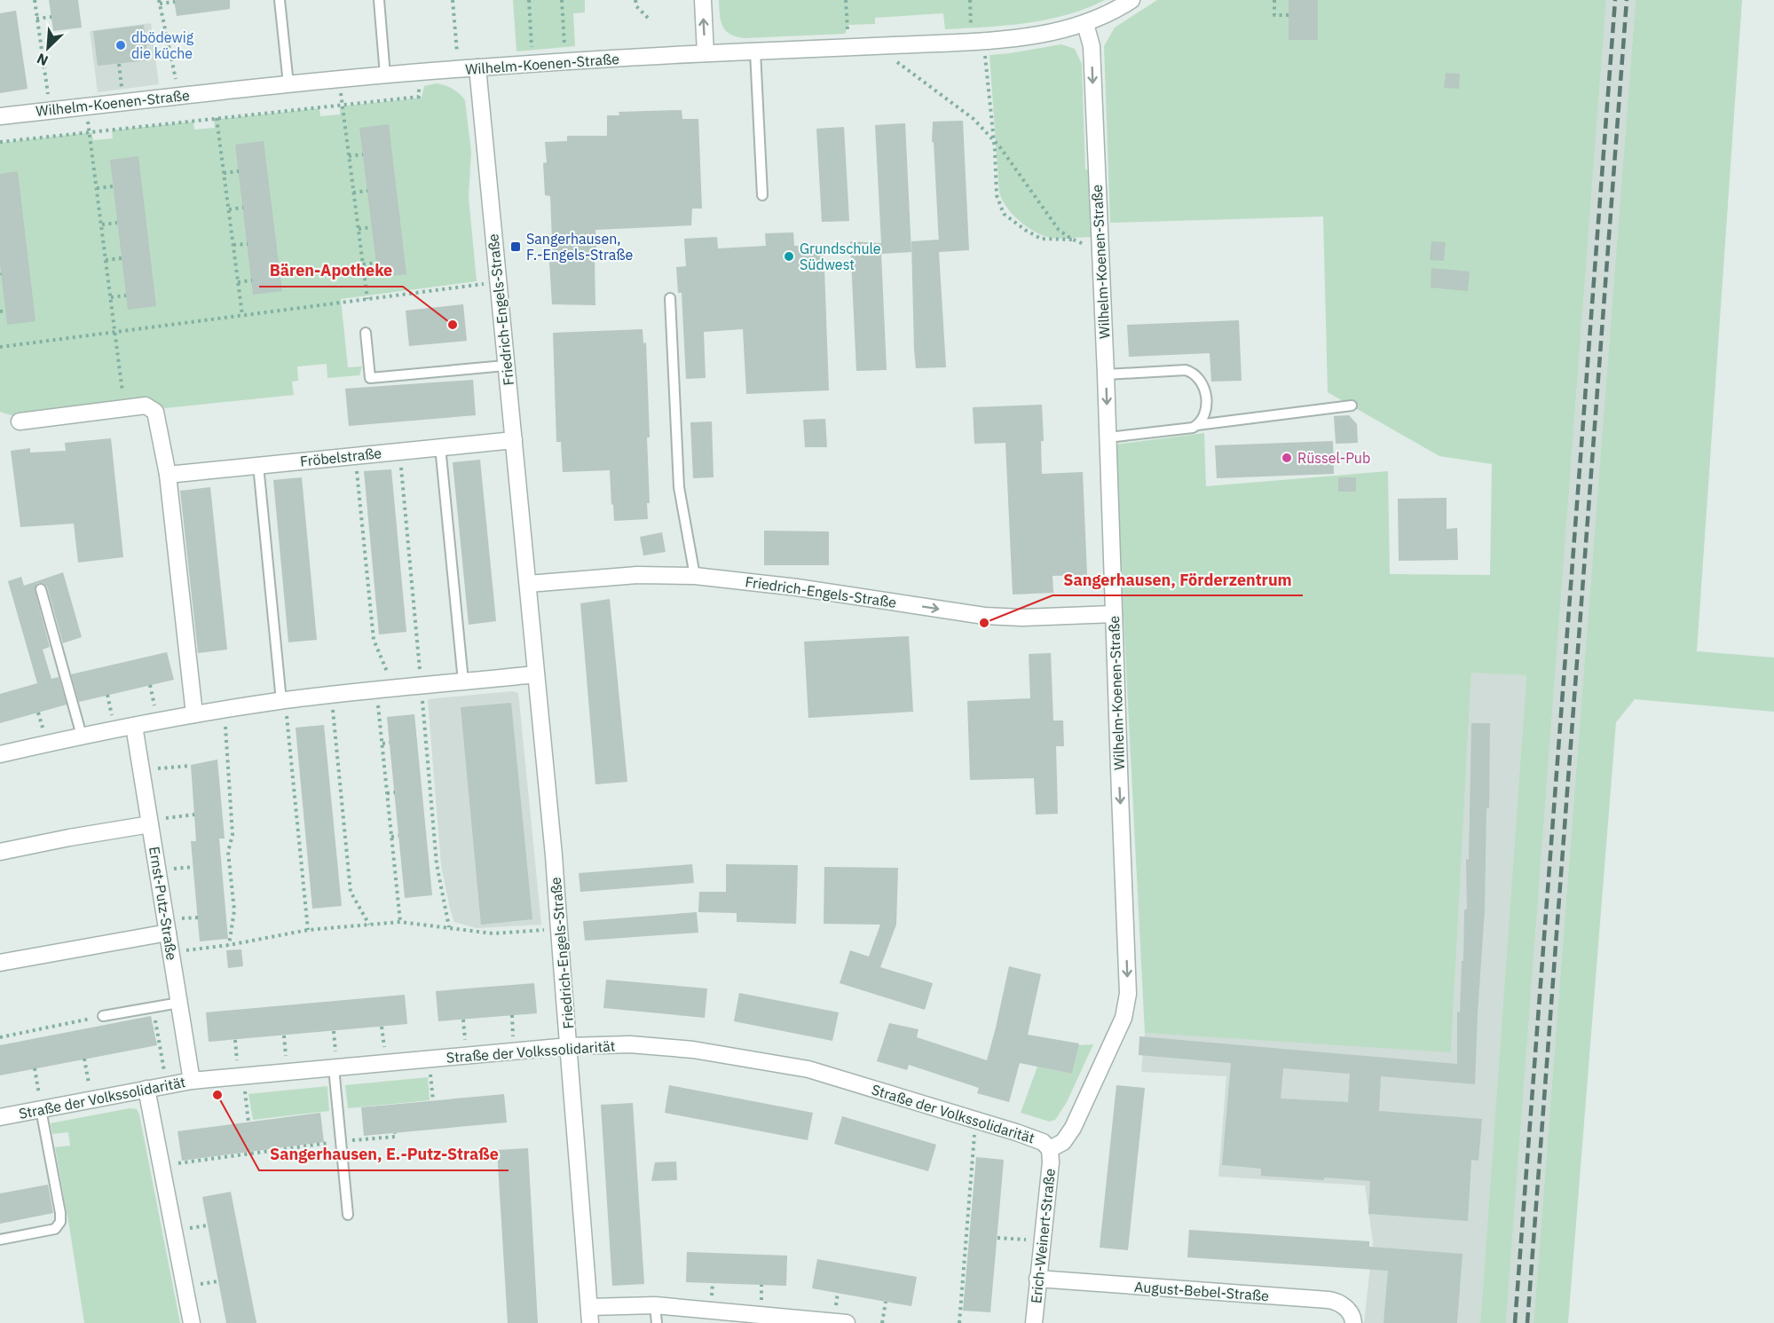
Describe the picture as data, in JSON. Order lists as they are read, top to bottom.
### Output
{
  "streets": {
    "street": [
      "Wilhelm-Koenen-Straße",
      "Friedrich-Engels-Straße",
      "Fröbelstraße",
      "Ernst-Putz-Straße",
      "Straße der Volkssolidarität",
      "Erich-Weinert-Straße",
      "August-Bebel-Straße"
    ]
  },
  "crossings": [
    ["Wilhelm-Koenen-Straße", "Friedrich-Engels-Straße"],
    ["Wilhelm-Koenen-Straße", "Straße der Volkssolidarität"],
    ["Wilhelm-Koenen-Straße", "Erich-Weinert-Straße"],
    ["Friedrich-Engels-Straße", "Fröbelstraße"],
    ["Friedrich-Engels-Straße", "Straße der Volkssolidarität"],
    ["Ernst-Putz-Straße", "Straße der Volkssolidarität"],
    ["Straße der Volkssolidarität", "Erich-Weinert-Straße"],
    ["Erich-Weinert-Straße", "August-Bebel-Straße"]
  ],
  "one_way": ["Wilhelm-Koenen-Straße"],
  "places": {
    "other": [
      "dbödewig die küche",
      "Grundschule Südwest",
      "Bären-Apotheke",
      "Rüssel-Pub",
      "Sangerhausen, Förderzentrum",
      "Sangerhausen, E.-Putz-Straße"
    ],
    "transit": ["Sangerhausen, F.-Engels-Straße"]
  },
  "north": "bottom left"
}
